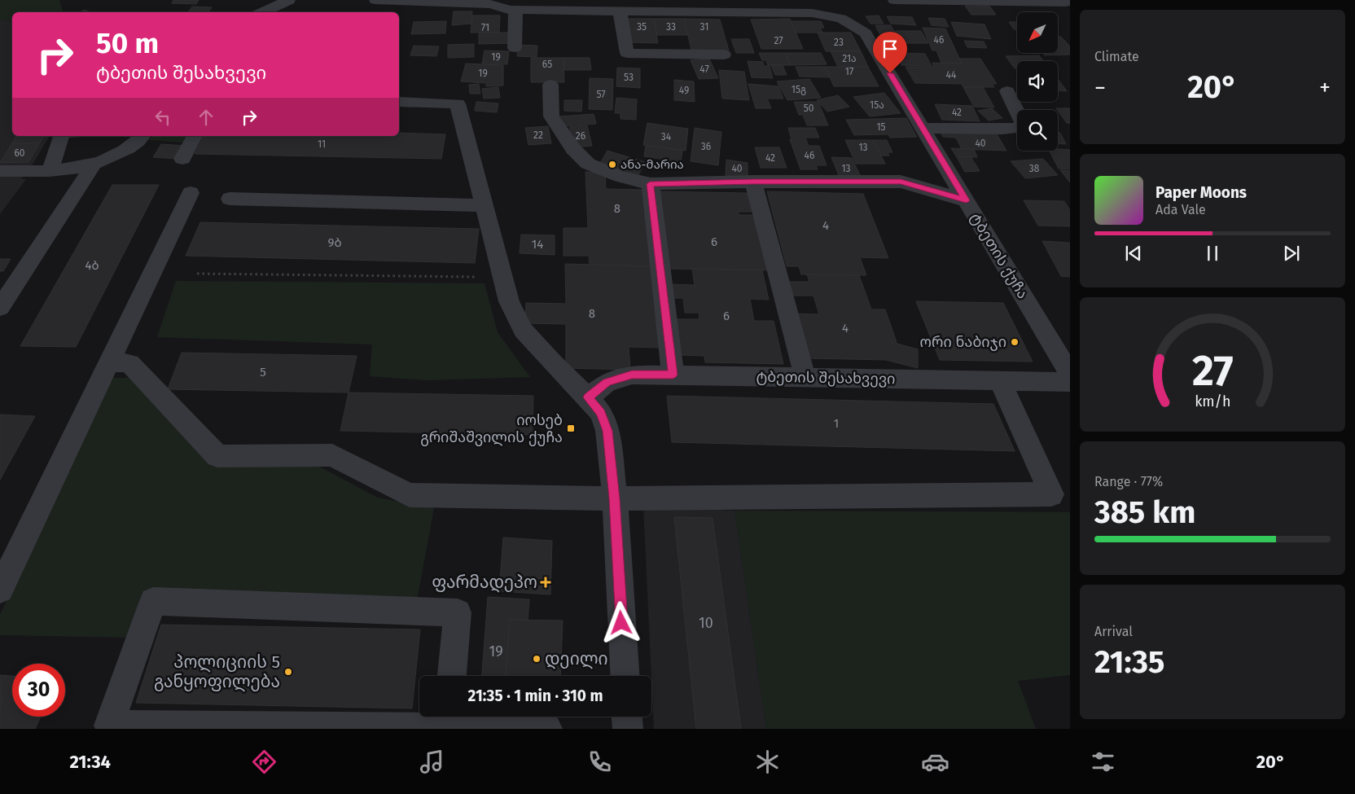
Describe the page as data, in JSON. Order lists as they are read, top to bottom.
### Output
{
  "streets": {
    "street": ["ტბეთის ქუჩა", "ტბეთის შესახვევი"]
  },
  "places": {
    "other": [
      "ანა-მარია",
      "ორი ნაბიჯი",
      "დეილი",
      "პოლიციის 5 განყოფილება"
    ],
    "transit": ["იოსებ გრიშაშვილის ქუჩა"],
    "health": ["ფარმადეპო"]
  },
  "house_numbers": [
    "35",
    "33",
    "31",
    "71",
    "46",
    "27",
    "23",
    "19",
    "21ა",
    "65",
    "47",
    "17",
    "19",
    "44",
    "53",
    "15გ",
    "49",
    "57",
    "15ა",
    "50",
    "42",
    "15",
    "22",
    "26",
    "34",
    "40",
    "11",
    "36",
    "13",
    "60",
    "46",
    "42",
    "40",
    "13",
    "38",
    "8",
    "4",
    "6",
    "9ბ",
    "14",
    "4ბ",
    "8",
    "6",
    "4",
    "5",
    "1",
    "10",
    "19"
  ],
  "north": "bottom left",
  "page": {
    "tile": [
      "Climate",
      ["Range · 77%", "385 km"],
      ["Arrival", "21:35"]
    ],
    "turn": ["50 m", "ტბეთის შესახვევი"],
    "heat": ["−", "20°", "+"],
    "song": ["Paper Moons", "Ada Vale"],
    "limit": "30",
    "trip": "21:35 · 1 min · 310 m",
    "tabs": ["21:34", "20°"],
    "gauge": ["27", "km/h"]
  }
}
